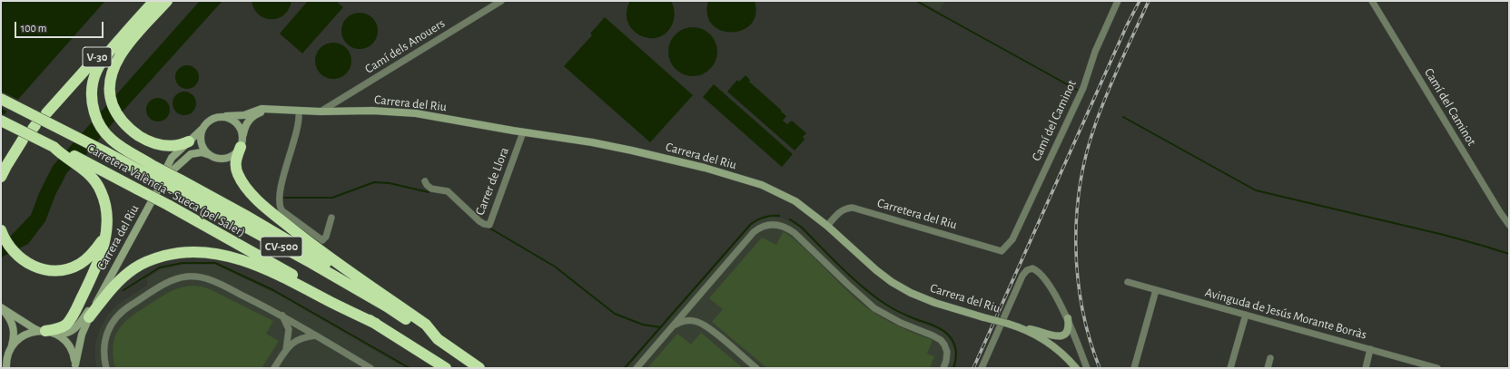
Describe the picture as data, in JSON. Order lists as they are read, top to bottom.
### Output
{
  "streets": {
    "highway": ["V-30", "Carretera València - Sueca (pel Saler)", "CV-500"],
    "street": [
      "Camí dels Anouers",
      "Carrera del Riu",
      "Camí del Caminot",
      "Carrer de Llora",
      "Carretera del Riu",
      "Avinguda de Jesús Morante Borràs"
    ]
  },
  "crossings": [
    ["Camí dels Anouers", "Carrera del Riu"],
    ["V-30", "Carrera del Riu"],
    ["Carrera del Riu", "Carrer de Llora"],
    ["Carrera del Riu", "Carretera del Riu"],
    ["Camí del Caminot", "Carretera del Riu"]
  ],
  "scale_bar": "100 m"
}
